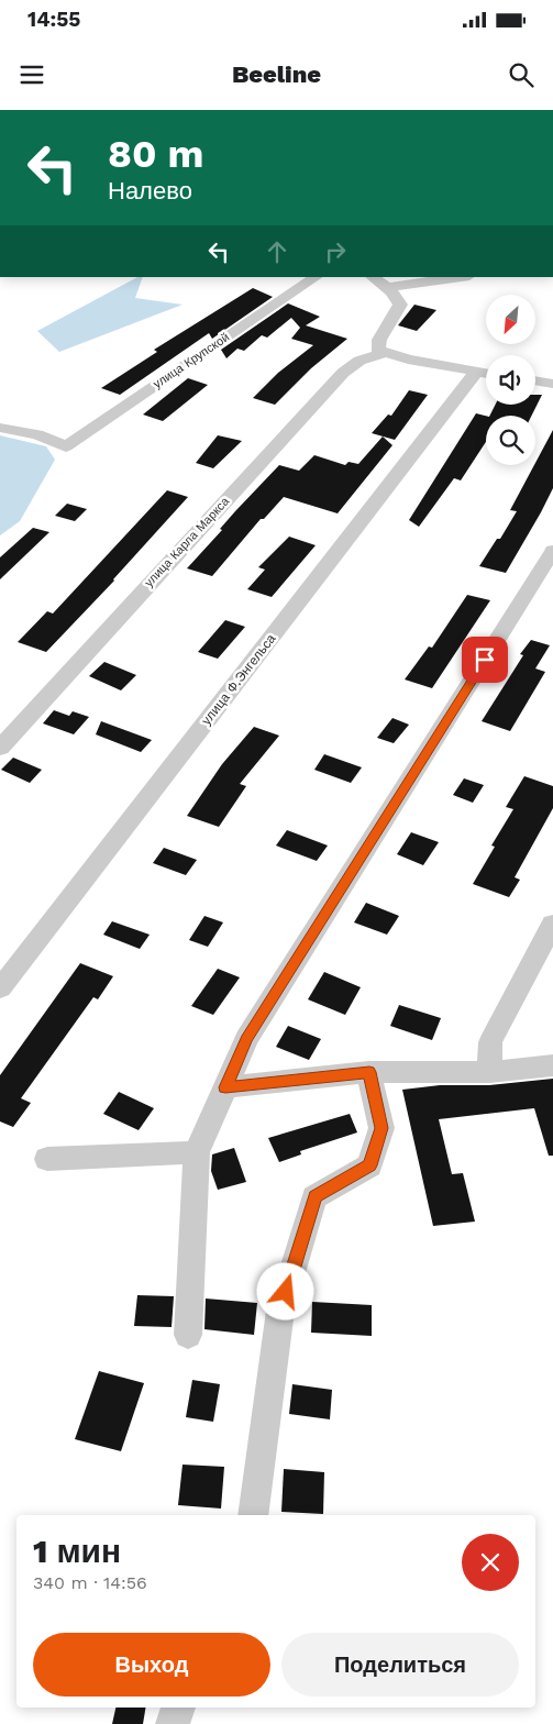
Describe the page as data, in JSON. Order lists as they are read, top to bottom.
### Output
{
  "streets": {
    "street": ["улица Крупской", "улица Карла Маркса", "улица Ф.Энгельса"]
  },
  "north": "bottom left",
  "page": {
    "status": "14:55",
    "header": "Beeline",
    "turn": ["80 m", "Налево"],
    "heading": ["1 мин", "340 m · 14:56"],
    "buttons": ["Выход", "Поделиться"]
  }
}
